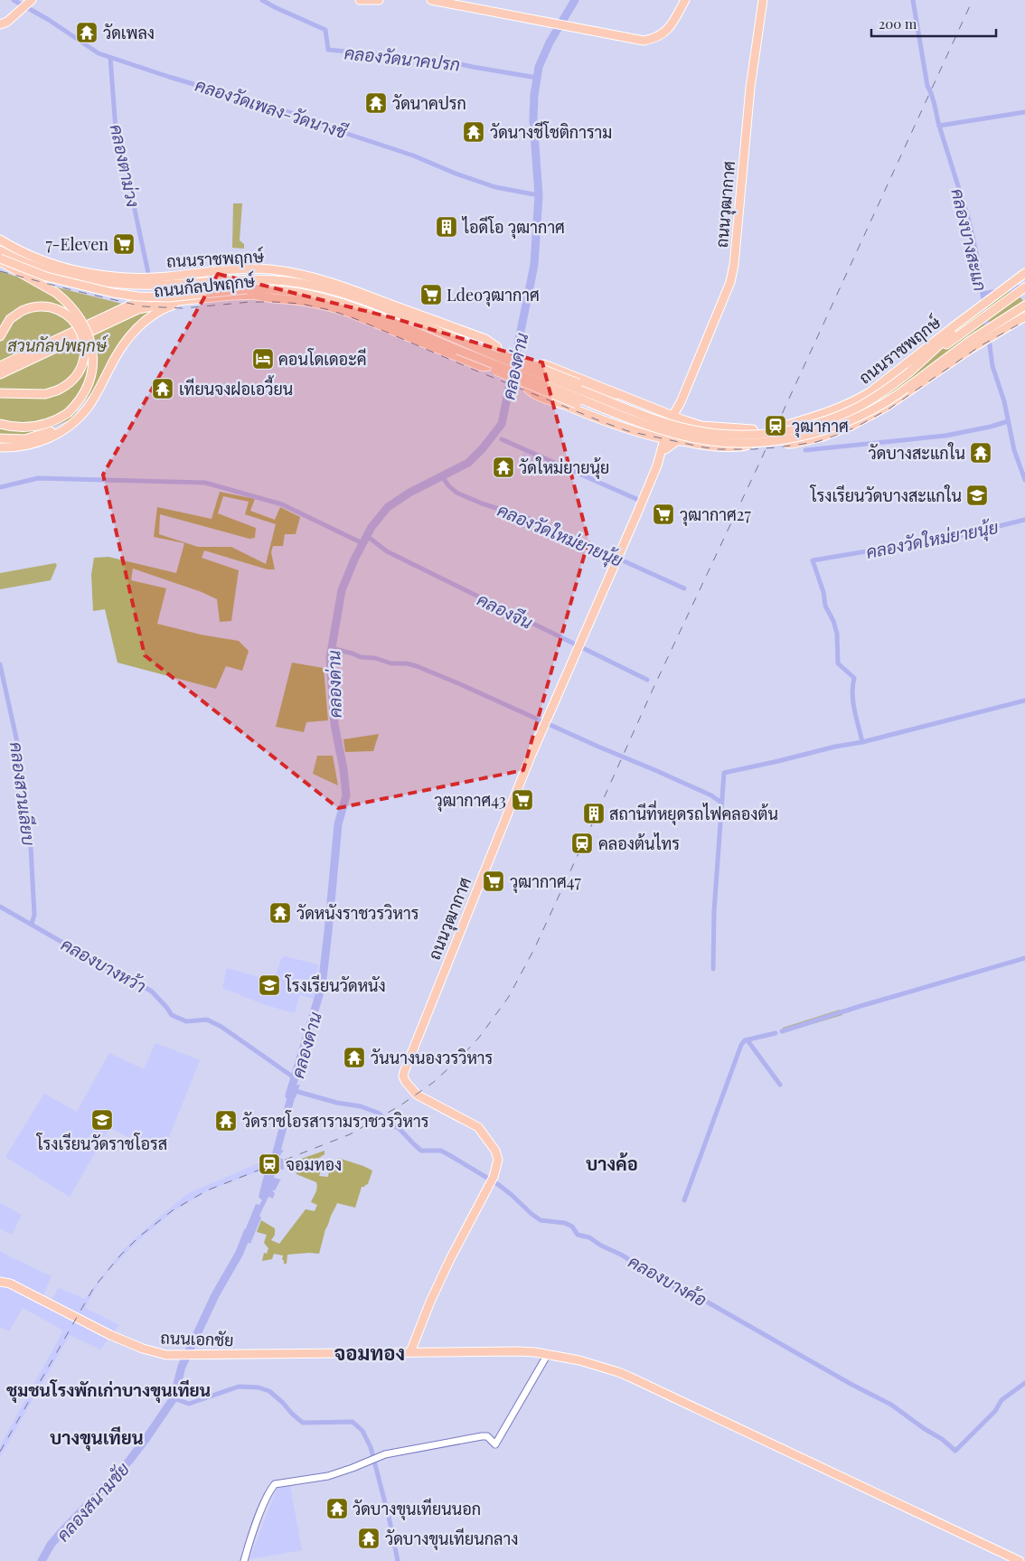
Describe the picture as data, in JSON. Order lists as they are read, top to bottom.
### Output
{
  "streets": {
    "main road": [
      "ถนนวุฒากาศ",
      "ถนนราชพฤกษ์",
      "ถนนกัลปพฤกษ์",
      "ถนนเอกชัย"
    ]
  },
  "crossings": [
    ["ถนนวุฒากาศ", "ถนนเอกชัย"],
    ["ถนนราชพฤกษ์", "ถนนกัลปพฤกษ์"]
  ],
  "districts": [
    "บางค้อ",
    "จอมทอง",
    "ชุมชนโรงพักเก่าบางขุนเทียน",
    "บางขุนเทียน"
  ],
  "water": [
    "คลองวัดนาคปรก",
    "คลองวัดเพลง-วัดนางชี",
    "คลองตาม่วง",
    "คลองบางสะแก",
    "คลองด่าน",
    "คลองวัดใหม่ยายนุ้ย",
    "คลองจีน",
    "คลองสวนเลียบ",
    "คลองบางหว้า",
    "คลองบางค้อ",
    "คลองสนามชัย"
  ],
  "parks": ["สวนกัลปพฤกษ์"],
  "places": {
    "temple": [
      "วัดเพลง",
      "วัดนาคปรก",
      "วัดนางชีโชติการาม",
      "เทียนจงฝอเอวี้ยน",
      "วัดบางสะแกใน",
      "วัดใหม่ยายนุ้ย",
      "วัดหนังราชวรวิหาร",
      "วันนางนองวรวิหาร",
      "วัดราชโอรสารามราชวรวิหาร",
      "วัดบางขุนเทียนนอก",
      "วัดบางขุนเทียนกลาง"
    ],
    "building": ["ไอดีโอ วุฒากาศ", "สถานีที่หยุดรถไฟคลองต้น"],
    "supermarket": [
      "7-Eleven",
      "Ldeoวุฒากาศ",
      "วุฒากาศ27",
      "วุฒากาศ43",
      "วุฒากาศ47"
    ],
    "hotel": ["คอนโดเดอะคี"],
    "station": ["วุฒากาศ", "คลองต้นไทร", "จอมทอง"],
    "school or university": ["โรงเรียนวัดบางสะแกใน", "โรงเรียนวัดหนัง", "โรงเรียนวัดราชโอรส"]
  },
  "scale_bar": "200 m"
}
